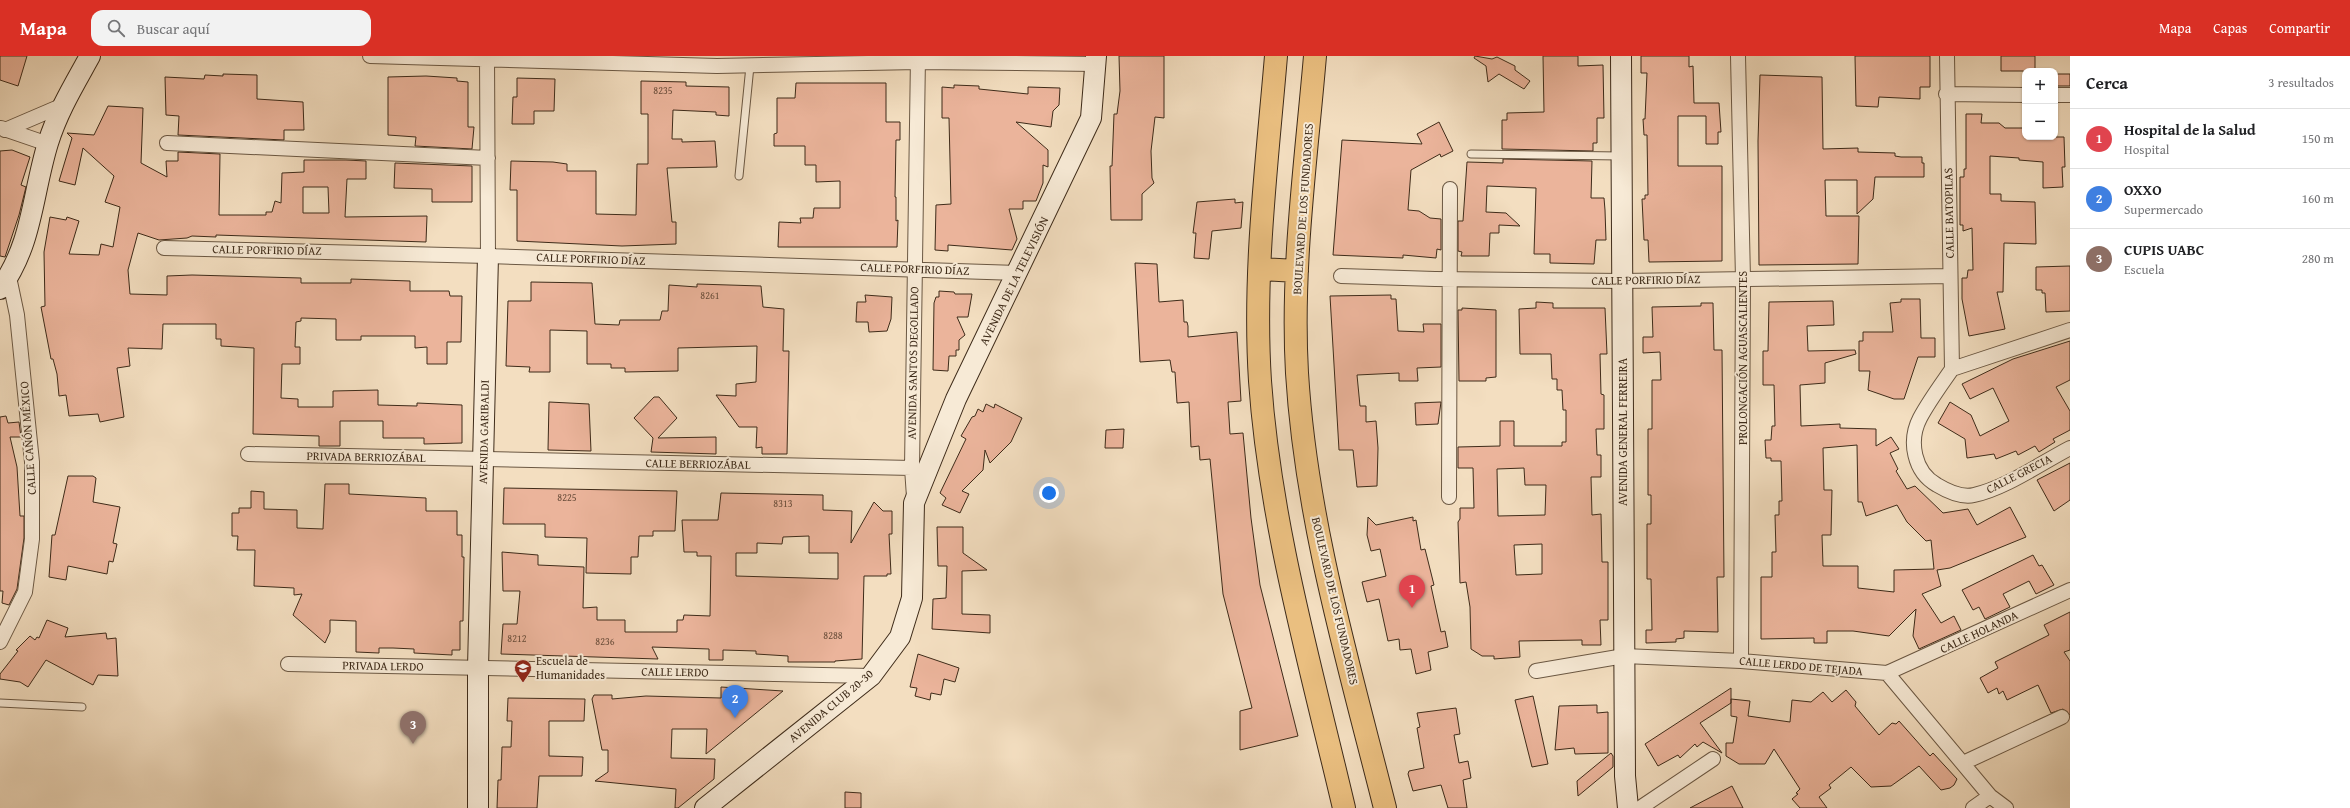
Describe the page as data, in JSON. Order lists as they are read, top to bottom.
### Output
{
  "streets": {
    "main road": ["BOULEVARD DE LOS FUNDADORES"],
    "street": [
      "CALLE BATOPILAS",
      "CALLE PORFIRIO DÍAZ",
      "AVENIDA DE LA TELEVISIÓN",
      "PROLONGACIÓN AGUASCALIENTES",
      "AVENIDA SANTOS DEGOLLADO",
      "AVENIDA GARIBALDI",
      "AVENIDA GENERAL FERREIRA",
      "CALLE CAÑÓN MÉXICO",
      "PRIVADA BERRIOZÁBAL",
      "CALLE BERRIOZÁBAL",
      "CALLE GRECIA",
      "CALLE HOLANDA",
      "PRIVADA LERDO",
      "CALLE LERDO DE TEJADA",
      "CALLE LERDO",
      "AVENIDA CLUB 20-30"
    ]
  },
  "crossings": [
    ["CALLE BATOPILAS", "CALLE PORFIRIO DÍAZ"],
    ["CALLE BATOPILAS", "CALLE GRECIA"],
    ["CALLE PORFIRIO DÍAZ", "AVENIDA DE LA TELEVISIÓN"],
    ["CALLE PORFIRIO DÍAZ", "PROLONGACIÓN AGUASCALIENTES"],
    ["CALLE PORFIRIO DÍAZ", "AVENIDA SANTOS DEGOLLADO"],
    ["CALLE PORFIRIO DÍAZ", "AVENIDA GARIBALDI"],
    ["CALLE PORFIRIO DÍAZ", "AVENIDA GENERAL FERREIRA"],
    ["AVENIDA DE LA TELEVISIÓN", "AVENIDA SANTOS DEGOLLADO"],
    ["AVENIDA DE LA TELEVISIÓN", "AVENIDA CLUB 20-30"],
    ["PROLONGACIÓN AGUASCALIENTES", "CALLE LERDO DE TEJADA"],
    ["AVENIDA SANTOS DEGOLLADO", "CALLE BERRIOZÁBAL"],
    ["AVENIDA SANTOS DEGOLLADO", "AVENIDA CLUB 20-30"],
    ["AVENIDA GARIBALDI", "PRIVADA BERRIOZÁBAL"],
    ["AVENIDA GARIBALDI", "CALLE BERRIOZÁBAL"],
    ["AVENIDA GARIBALDI", "PRIVADA LERDO"],
    ["AVENIDA GARIBALDI", "CALLE LERDO"],
    ["AVENIDA GENERAL FERREIRA", "CALLE LERDO DE TEJADA"],
    ["PRIVADA BERRIOZÁBAL", "CALLE BERRIOZÁBAL"],
    ["CALLE HOLANDA", "CALLE LERDO DE TEJADA"],
    ["PRIVADA LERDO", "CALLE LERDO"],
    ["CALLE LERDO", "AVENIDA CLUB 20-30"]
  ],
  "places": {
    "school or university": ["Escuela de Humanidades"]
  },
  "house_numbers": [
    "8235",
    "8261",
    "8225",
    "8313",
    "8288",
    "8212",
    "8236"
  ],
  "page": {
    "header": "Mapa",
    "search": "Buscar aquí",
    "nav": ["Mapa", "Capas", "Compartir"],
    "heading": ["Cerca", "3 resultados"],
    "map_buttons": ["+", "−"],
    "list": [
      {
        "mark": "1",
        "name": "Hospital de la Salud",
        "note": "Hospital",
        "value": "150 m"
      },
      {
        "mark": "2",
        "name": "OXXO",
        "note": "Supermercado",
        "value": "160 m"
      },
      {
        "mark": "3",
        "name": "CUPIS UABC",
        "note": "Escuela",
        "value": "280 m"
      }
    ],
    "pins": ["1", "2", "3"]
  }
}
